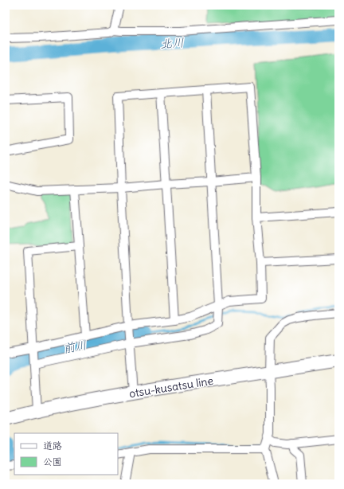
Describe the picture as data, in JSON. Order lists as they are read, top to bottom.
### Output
{
  "streets": {
    "main road": ["otsu-kusatsu line"]
  },
  "water": ["北川", "前川"],
  "legend": ["道路", "公園"]
}
